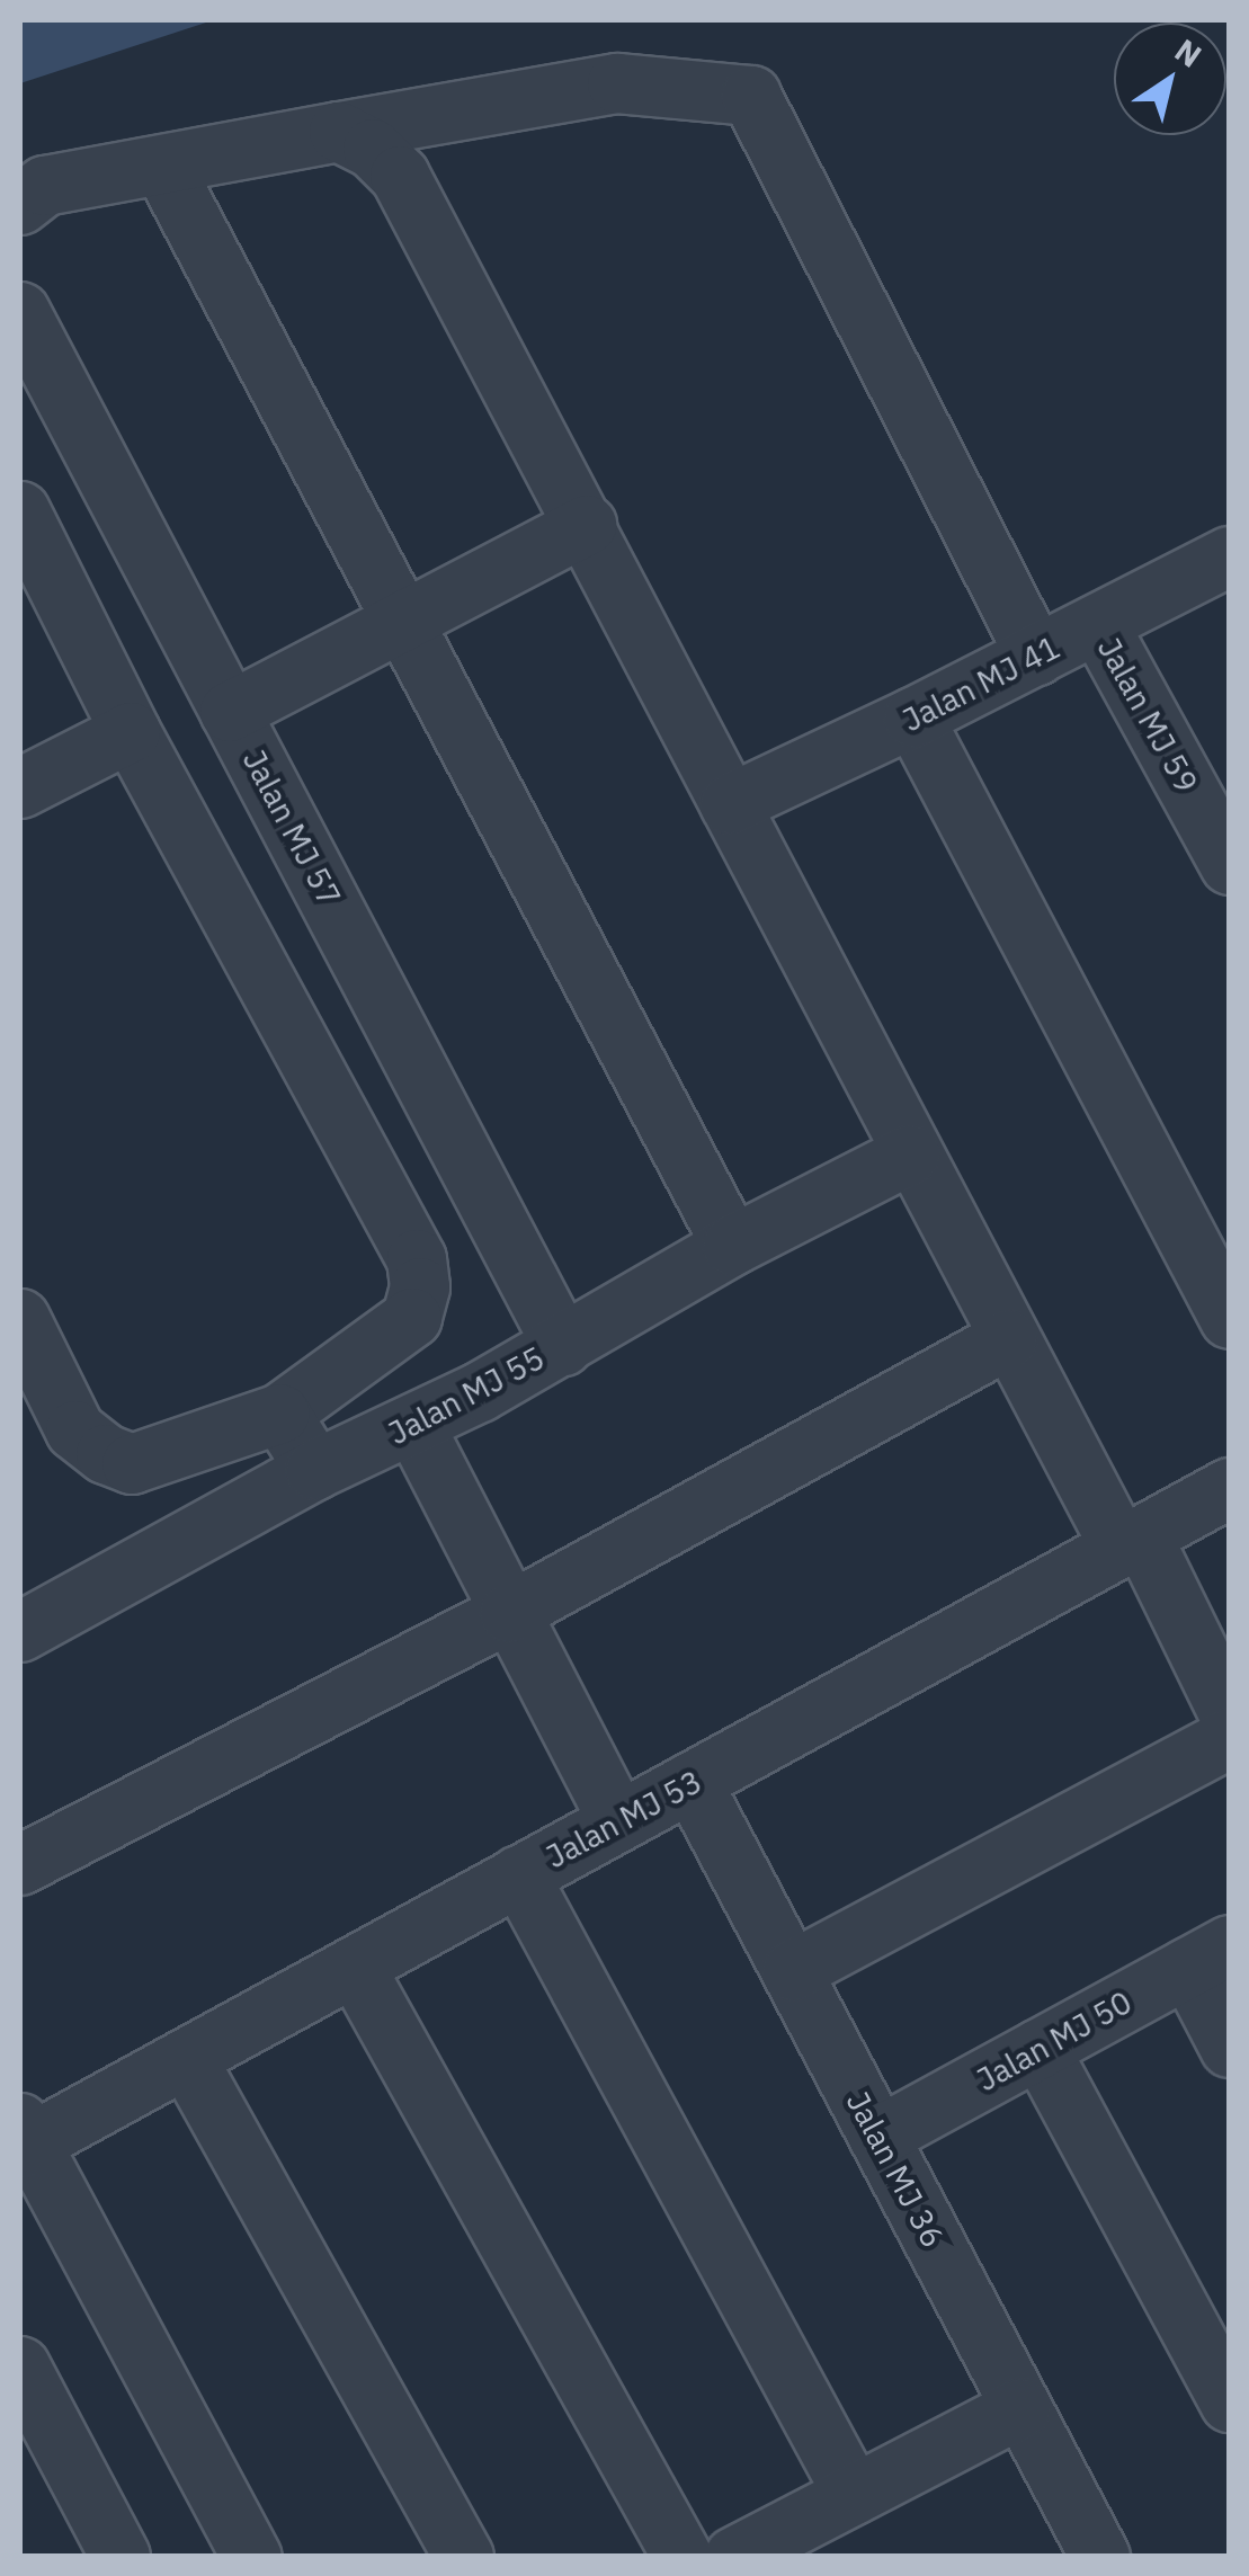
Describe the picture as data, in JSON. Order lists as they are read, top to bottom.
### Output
{
  "streets": {
    "street": [
      "Jalan MJ 41",
      "Jalan MJ 59",
      "Jalan MJ 57",
      "Jalan MJ 55",
      "Jalan MJ 53",
      "Jalan MJ 50",
      "Jalan MJ 36"
    ]
  },
  "crossings": [
    ["Jalan MJ 41", "Jalan MJ 59"],
    ["Jalan MJ 57", "Jalan MJ 55"],
    ["Jalan MJ 53", "Jalan MJ 36"],
    ["Jalan MJ 50", "Jalan MJ 36"]
  ],
  "north": "top right"
}
